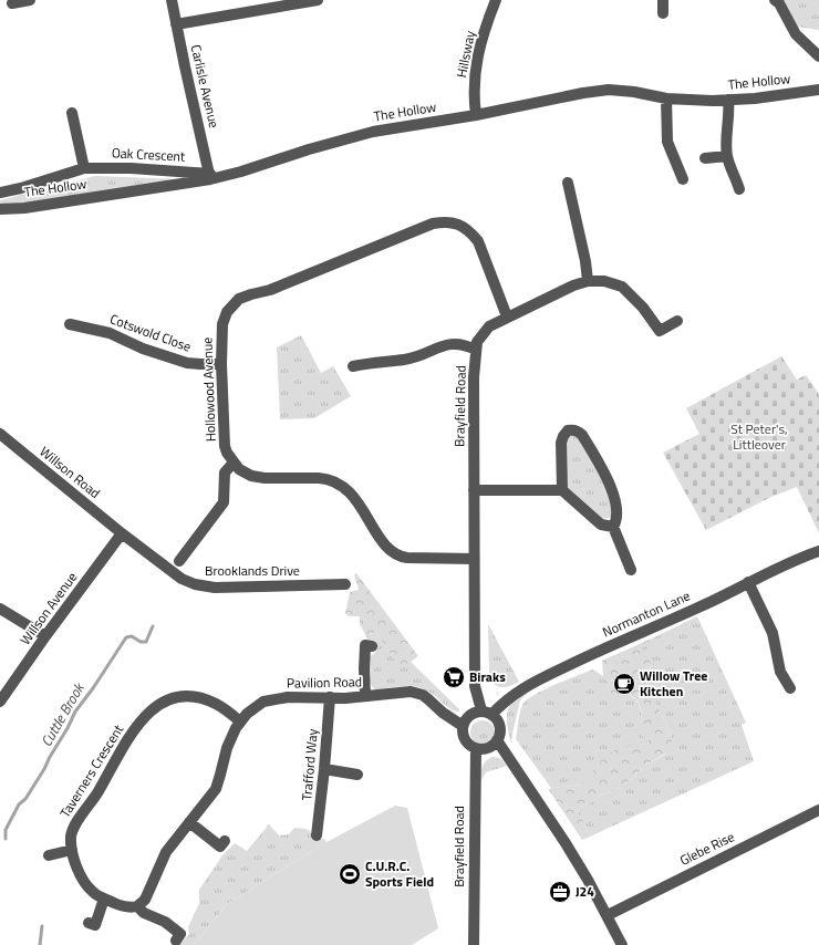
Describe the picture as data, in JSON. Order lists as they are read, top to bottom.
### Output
{
  "streets": {
    "street": [
      "Hillsway",
      "The Hollow",
      "Carlisle Avenue",
      "Oak Crescent",
      "Cotswold Close",
      "Hollowood Avenue",
      "Brayfield Road",
      "Willson Road",
      "Brooklands Drive",
      "Willson Avenue",
      "Normanton Lane",
      "Pavilion Road",
      "Trafford Way",
      "Taverners Crescent",
      "Glebe Rise"
    ]
  },
  "crossings": [
    ["Hillsway", "The Hollow"],
    ["The Hollow", "Carlisle Avenue"],
    ["The Hollow", "Oak Crescent"],
    ["Carlisle Avenue", "Oak Crescent"],
    ["Cotswold Close", "Hollowood Avenue"],
    ["Hollowood Avenue", "Brayfield Road"],
    ["Brayfield Road", "Normanton Lane"],
    ["Brayfield Road", "Pavilion Road"],
    ["Willson Road", "Brooklands Drive"],
    ["Willson Road", "Willson Avenue"],
    ["Brooklands Drive", "Willson Avenue"],
    ["Normanton Lane", "Pavilion Road"],
    ["Pavilion Road", "Trafford Way"],
    ["Pavilion Road", "Taverners Crescent"]
  ],
  "water": ["Cuttle Brook"],
  "parks": ["St Peter's, Littleover"],
  "places": {
    "supermarket": ["Biraks"],
    "cafe": ["Willow Tree Kitchen"],
    "sports": ["C.U.R.C. Sports Field"],
    "office": ["J24"]
  }
}
